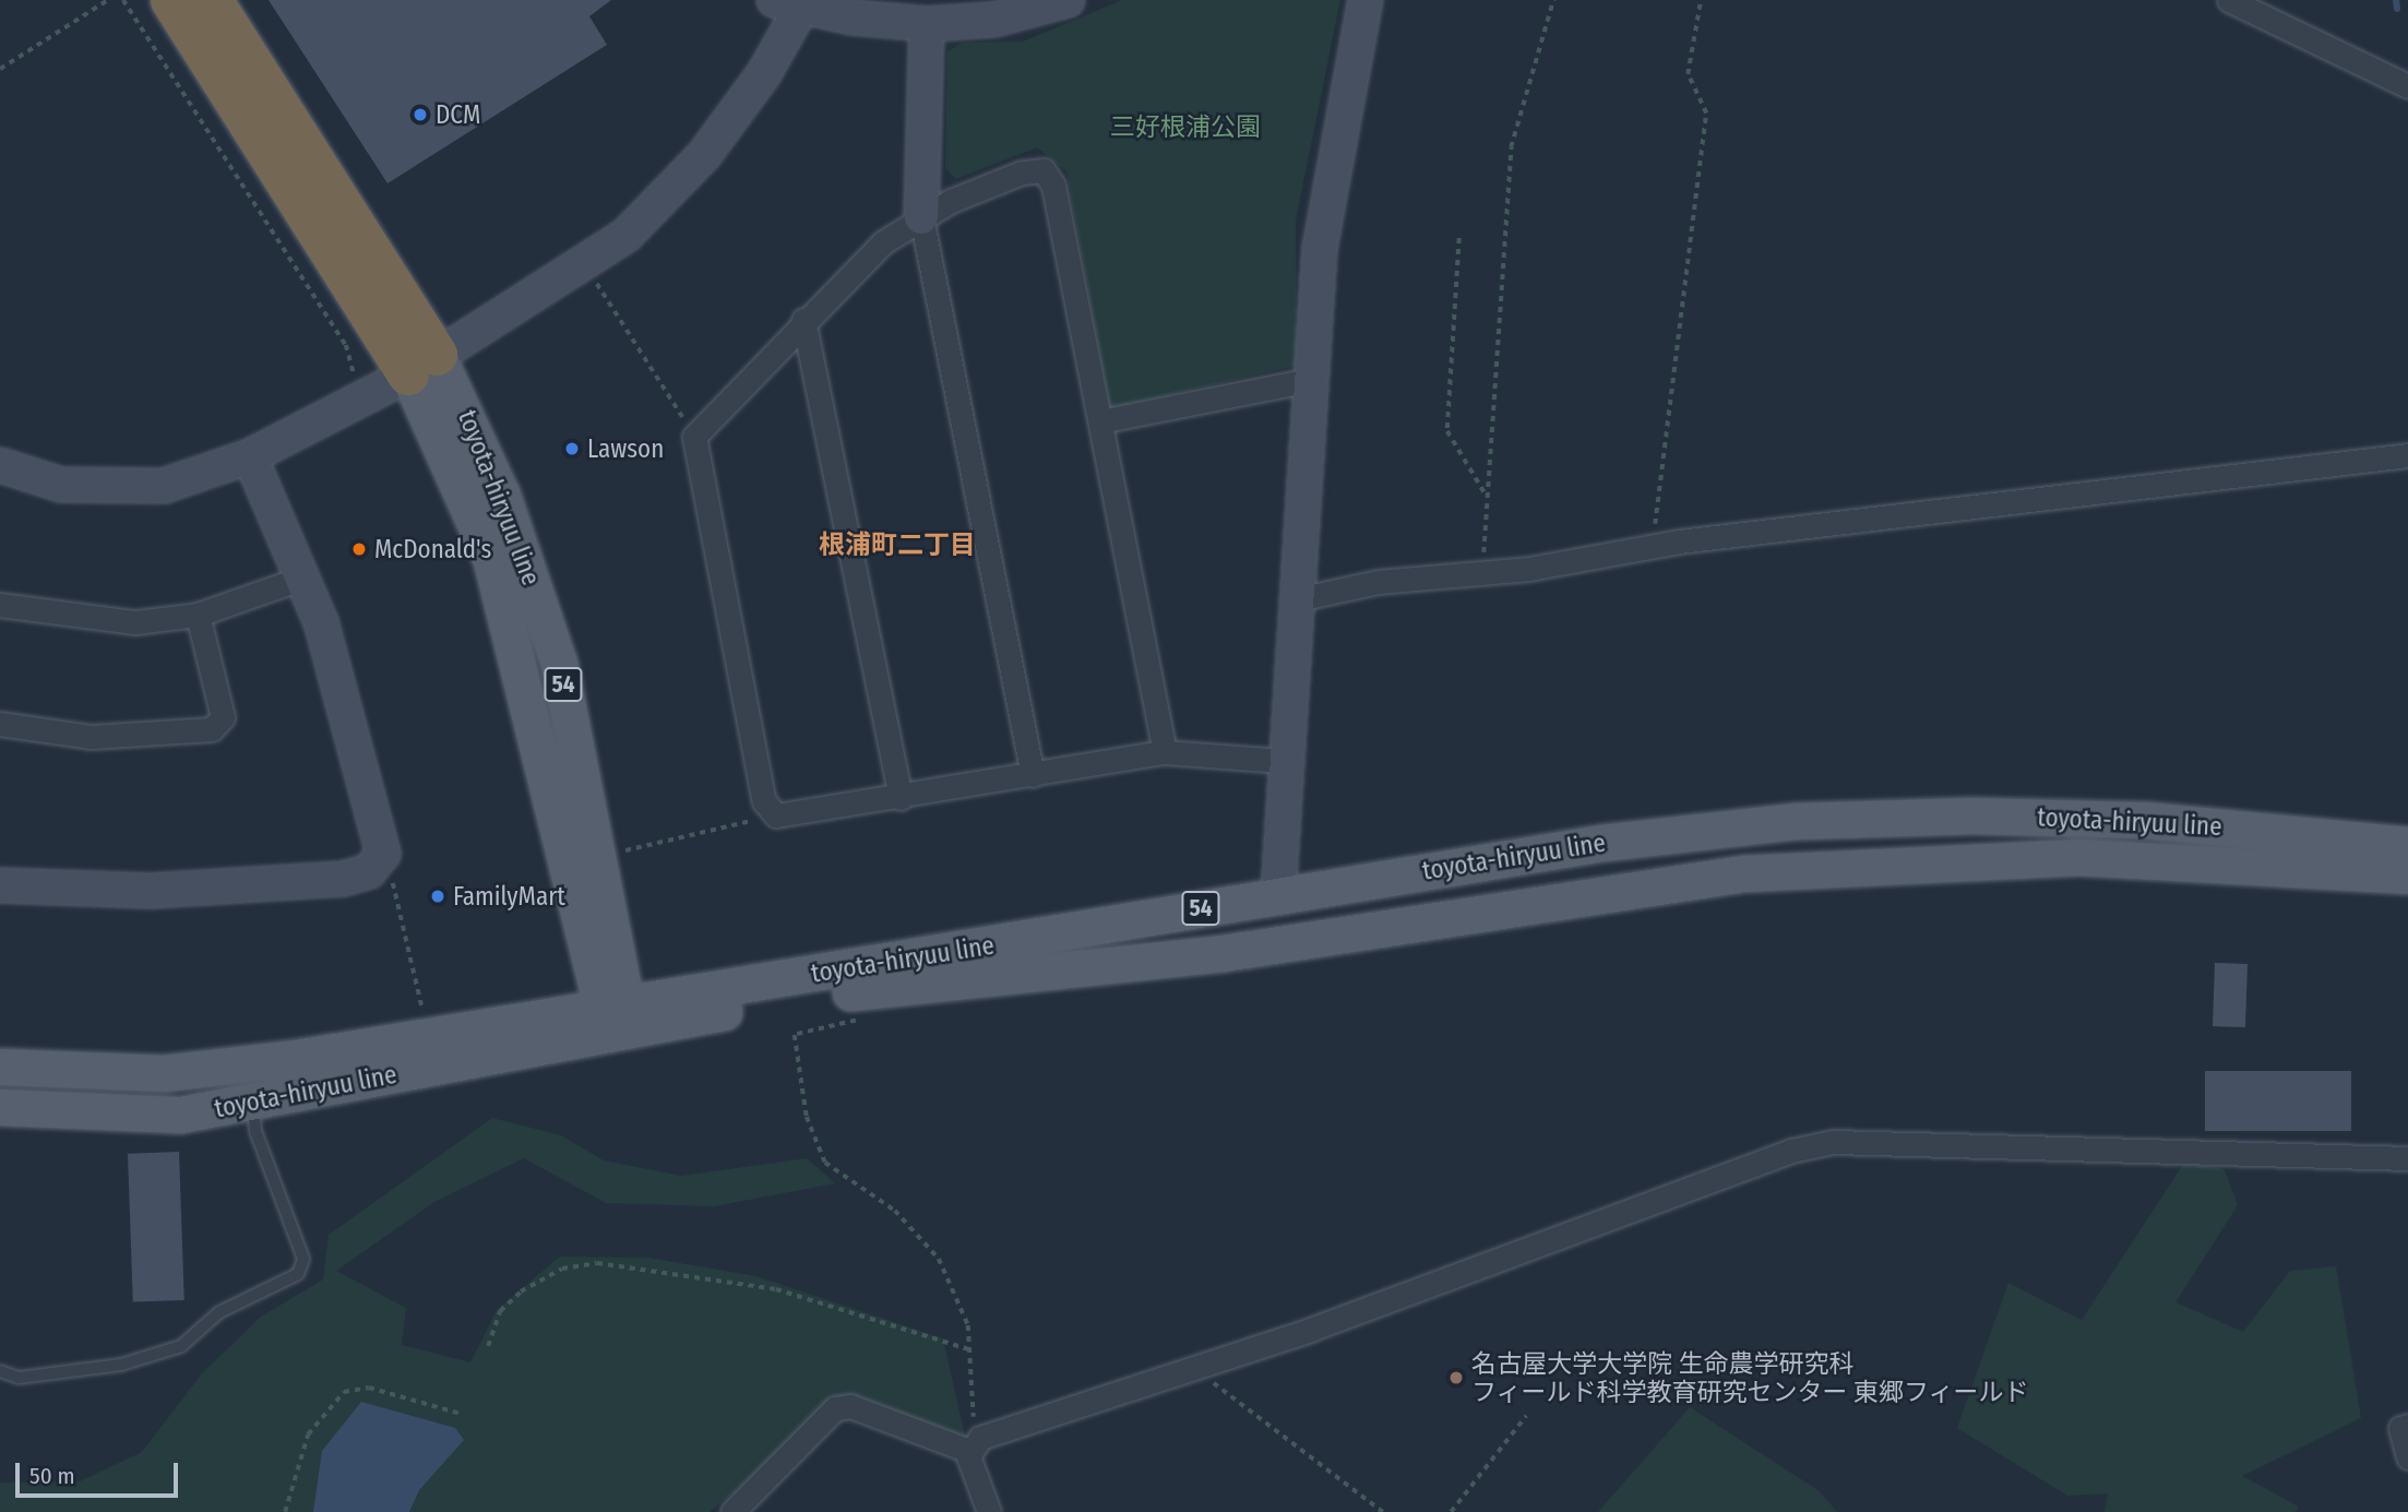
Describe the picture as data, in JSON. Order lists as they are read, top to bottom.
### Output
{
  "streets": {
    "highway": ["54"],
    "main road": ["toyota-hiryuu line"]
  },
  "crossings": [
    ["toyota-hiryuu line", "54"]
  ],
  "districts": ["根浦町二丁目"],
  "parks": ["三好根浦公園"],
  "places": [
    "DCM",
    "Lawson",
    "McDonald's",
    "FamilyMart",
    "名古屋大学大学院 生命農学研究科 フィールド科学教育研究センター 東郷フィールド"
  ],
  "scale_bar": "50 m"
}
